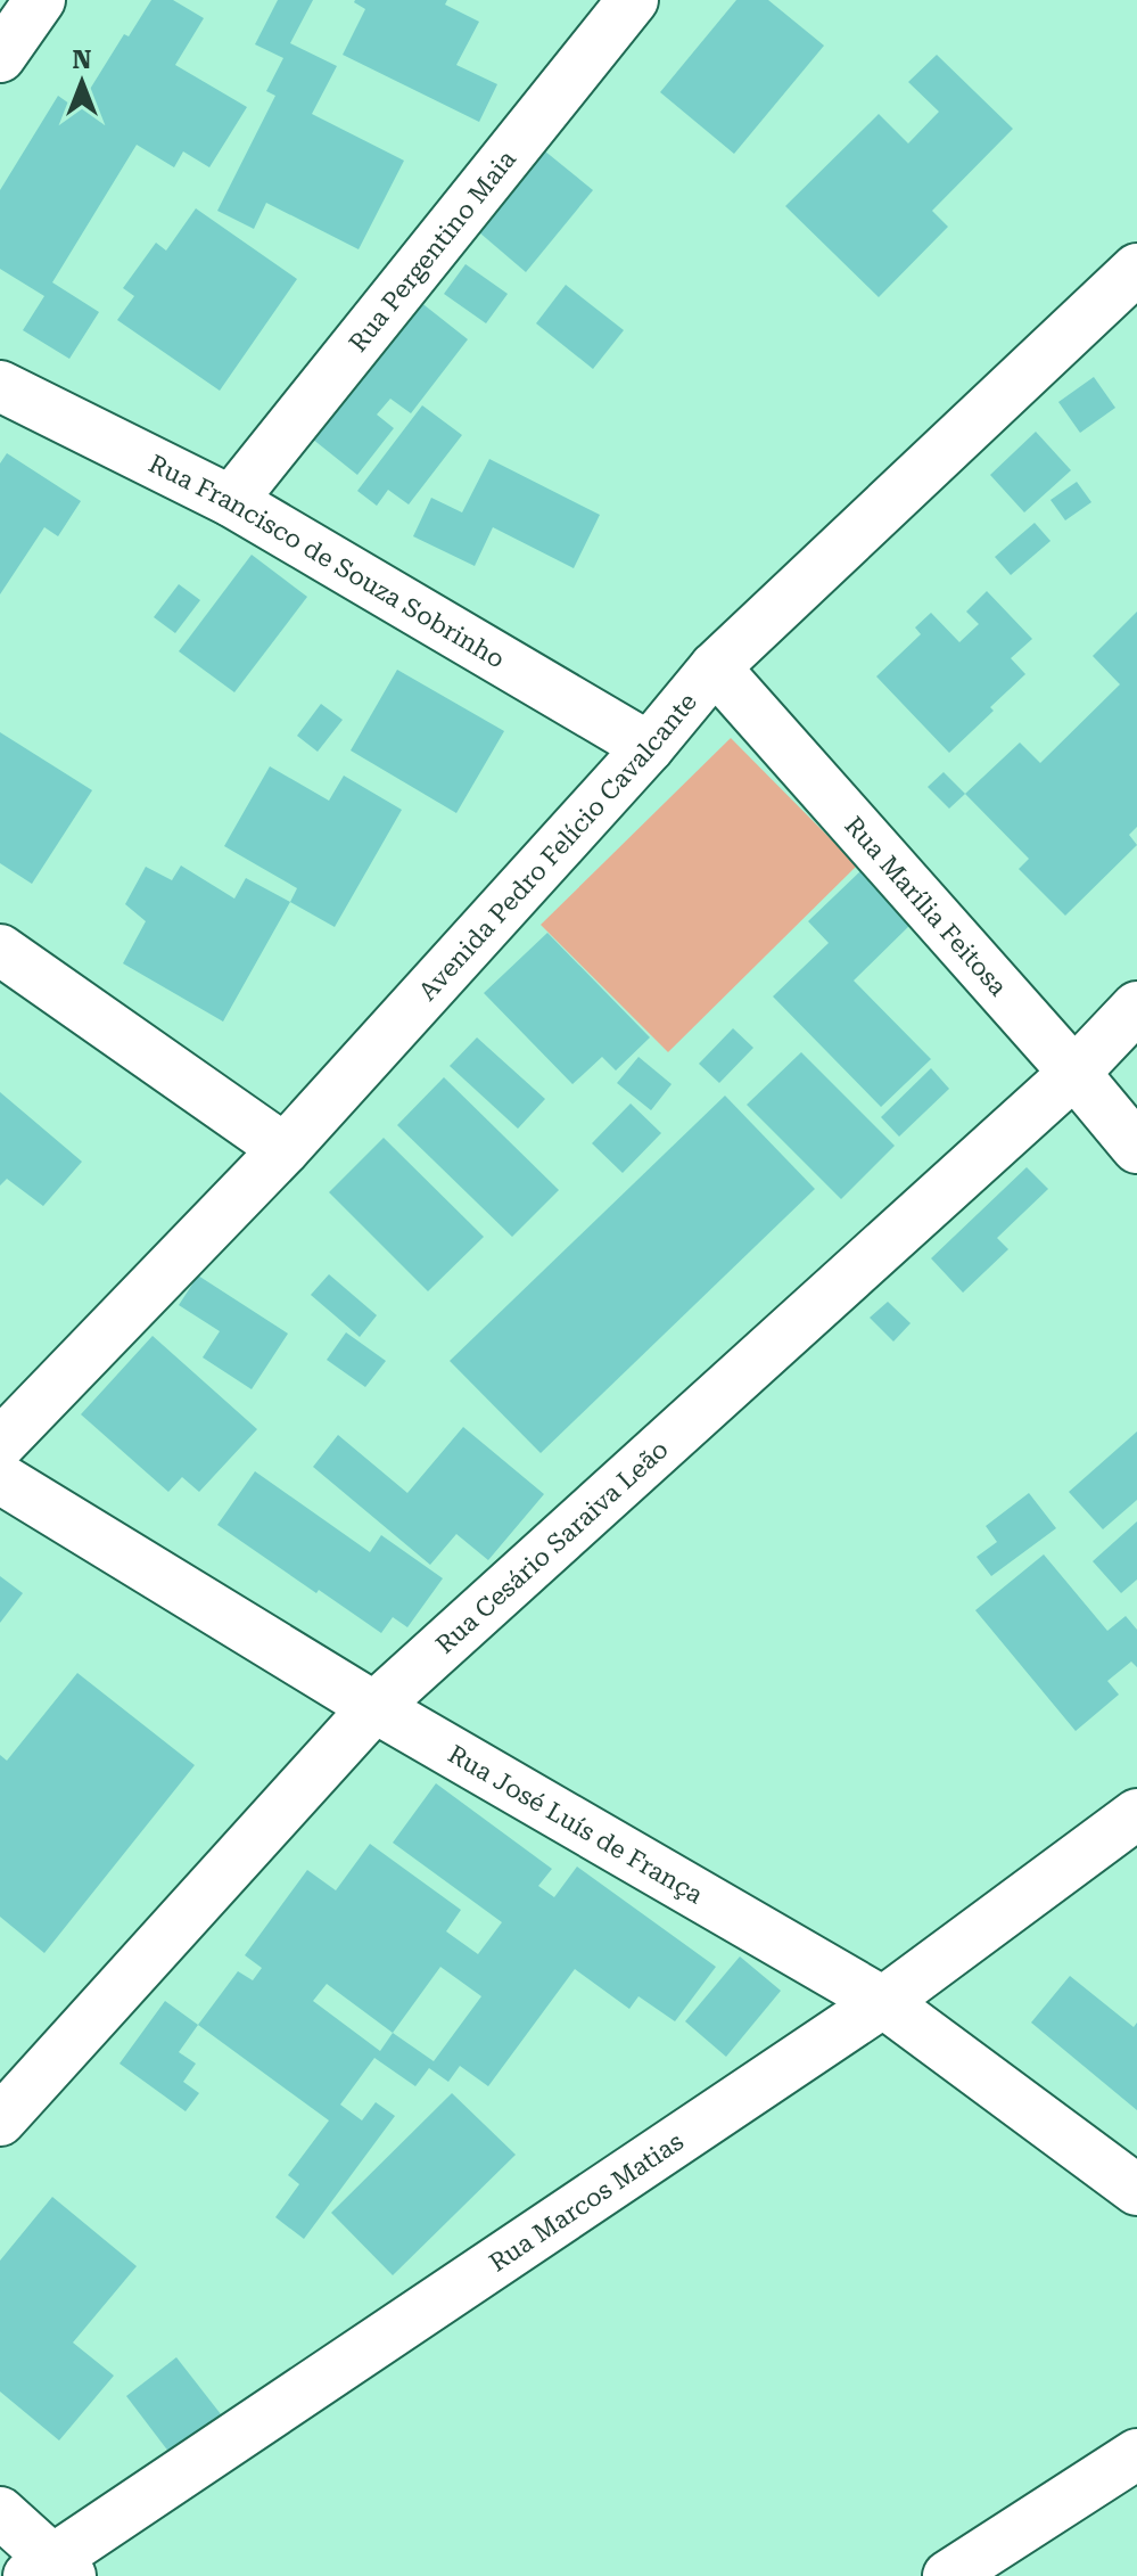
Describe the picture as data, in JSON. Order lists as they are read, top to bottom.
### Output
{
  "streets": {
    "street": [
      "Rua Pergentino Maia",
      "Rua Francisco de Souza Sobrinho",
      "Avenida Pedro Felício Cavalcante",
      "Rua Marília Feitosa",
      "Rua Cesário Saraiva Leão",
      "Rua José Luís de França",
      "Rua Marcos Matias"
    ]
  },
  "crossings": [
    ["Rua Pergentino Maia", "Rua Francisco de Souza Sobrinho"],
    ["Rua Francisco de Souza Sobrinho", "Avenida Pedro Felício Cavalcante"],
    ["Avenida Pedro Felício Cavalcante", "Rua Marília Feitosa"],
    ["Rua Marília Feitosa", "Rua Cesário Saraiva Leão"],
    ["Rua Cesário Saraiva Leão", "Rua José Luís de França"],
    ["Rua José Luís de França", "Rua Marcos Matias"]
  ],
  "north": "top"
}
